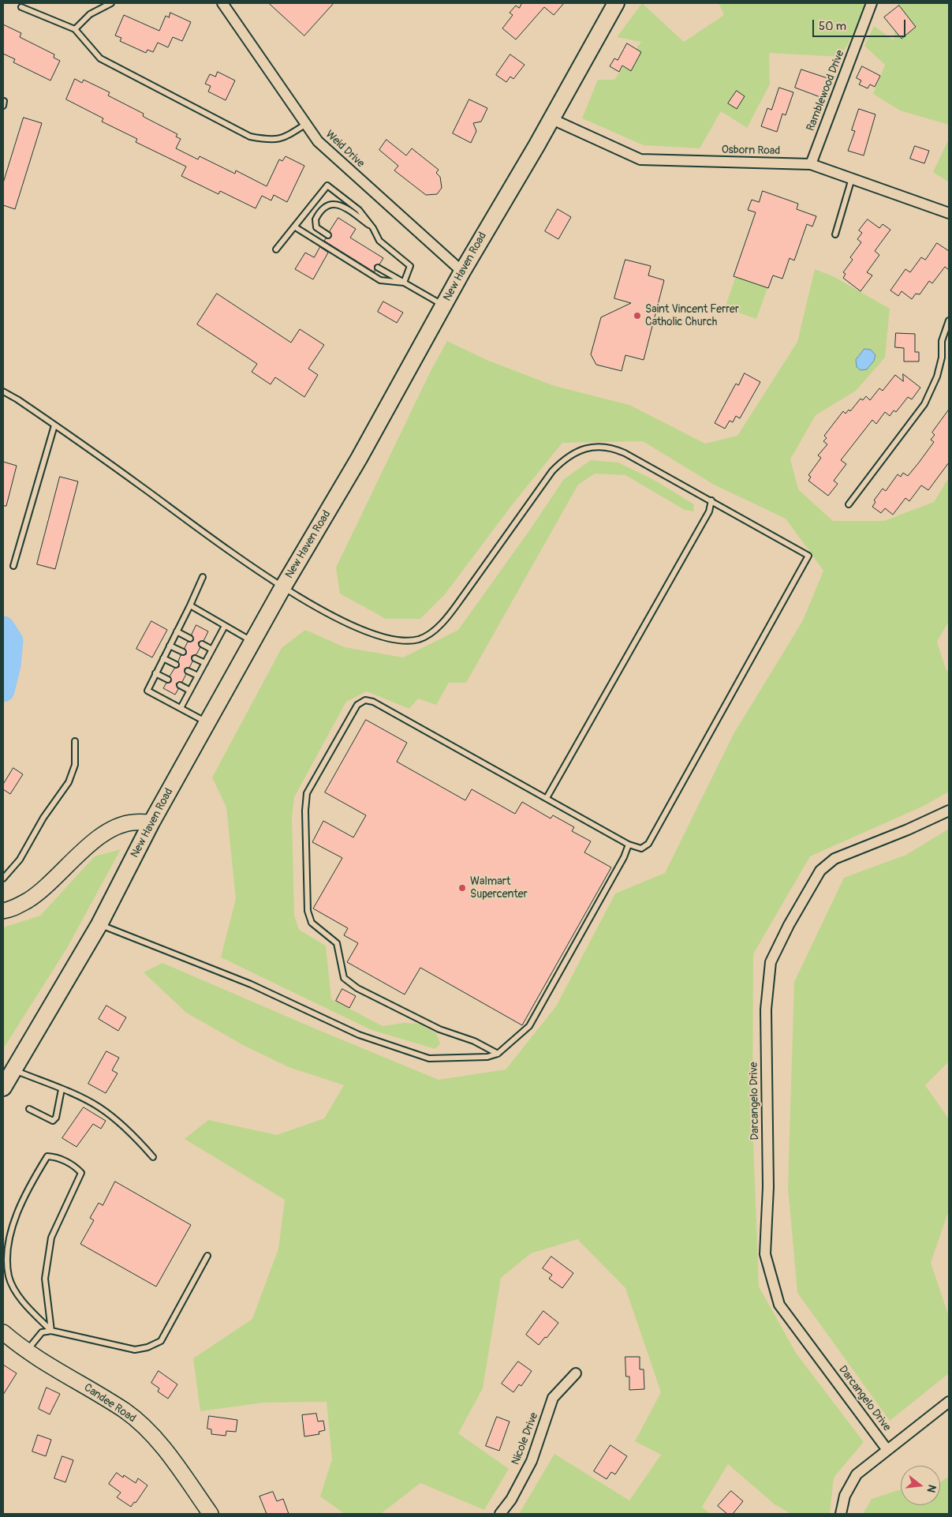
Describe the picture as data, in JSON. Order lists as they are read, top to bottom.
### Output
{
  "streets": {
    "main road": ["New Haven Road"],
    "street": [
      "Ramblewood Drive",
      "Weid Drive",
      "Osborn Road",
      "Darcangelo Drive",
      "Candee Road",
      "Nicole Drive"
    ]
  },
  "crossings": [
    ["Ramblewood Drive", "Osborn Road"],
    ["Weid Drive", "New Haven Road"],
    ["Osborn Road", "New Haven Road"]
  ],
  "places": ["Saint Vincent Ferrer Catholic Church", "Walmart Supercenter"],
  "scale_bar": "50 m",
  "north": "right"
}
